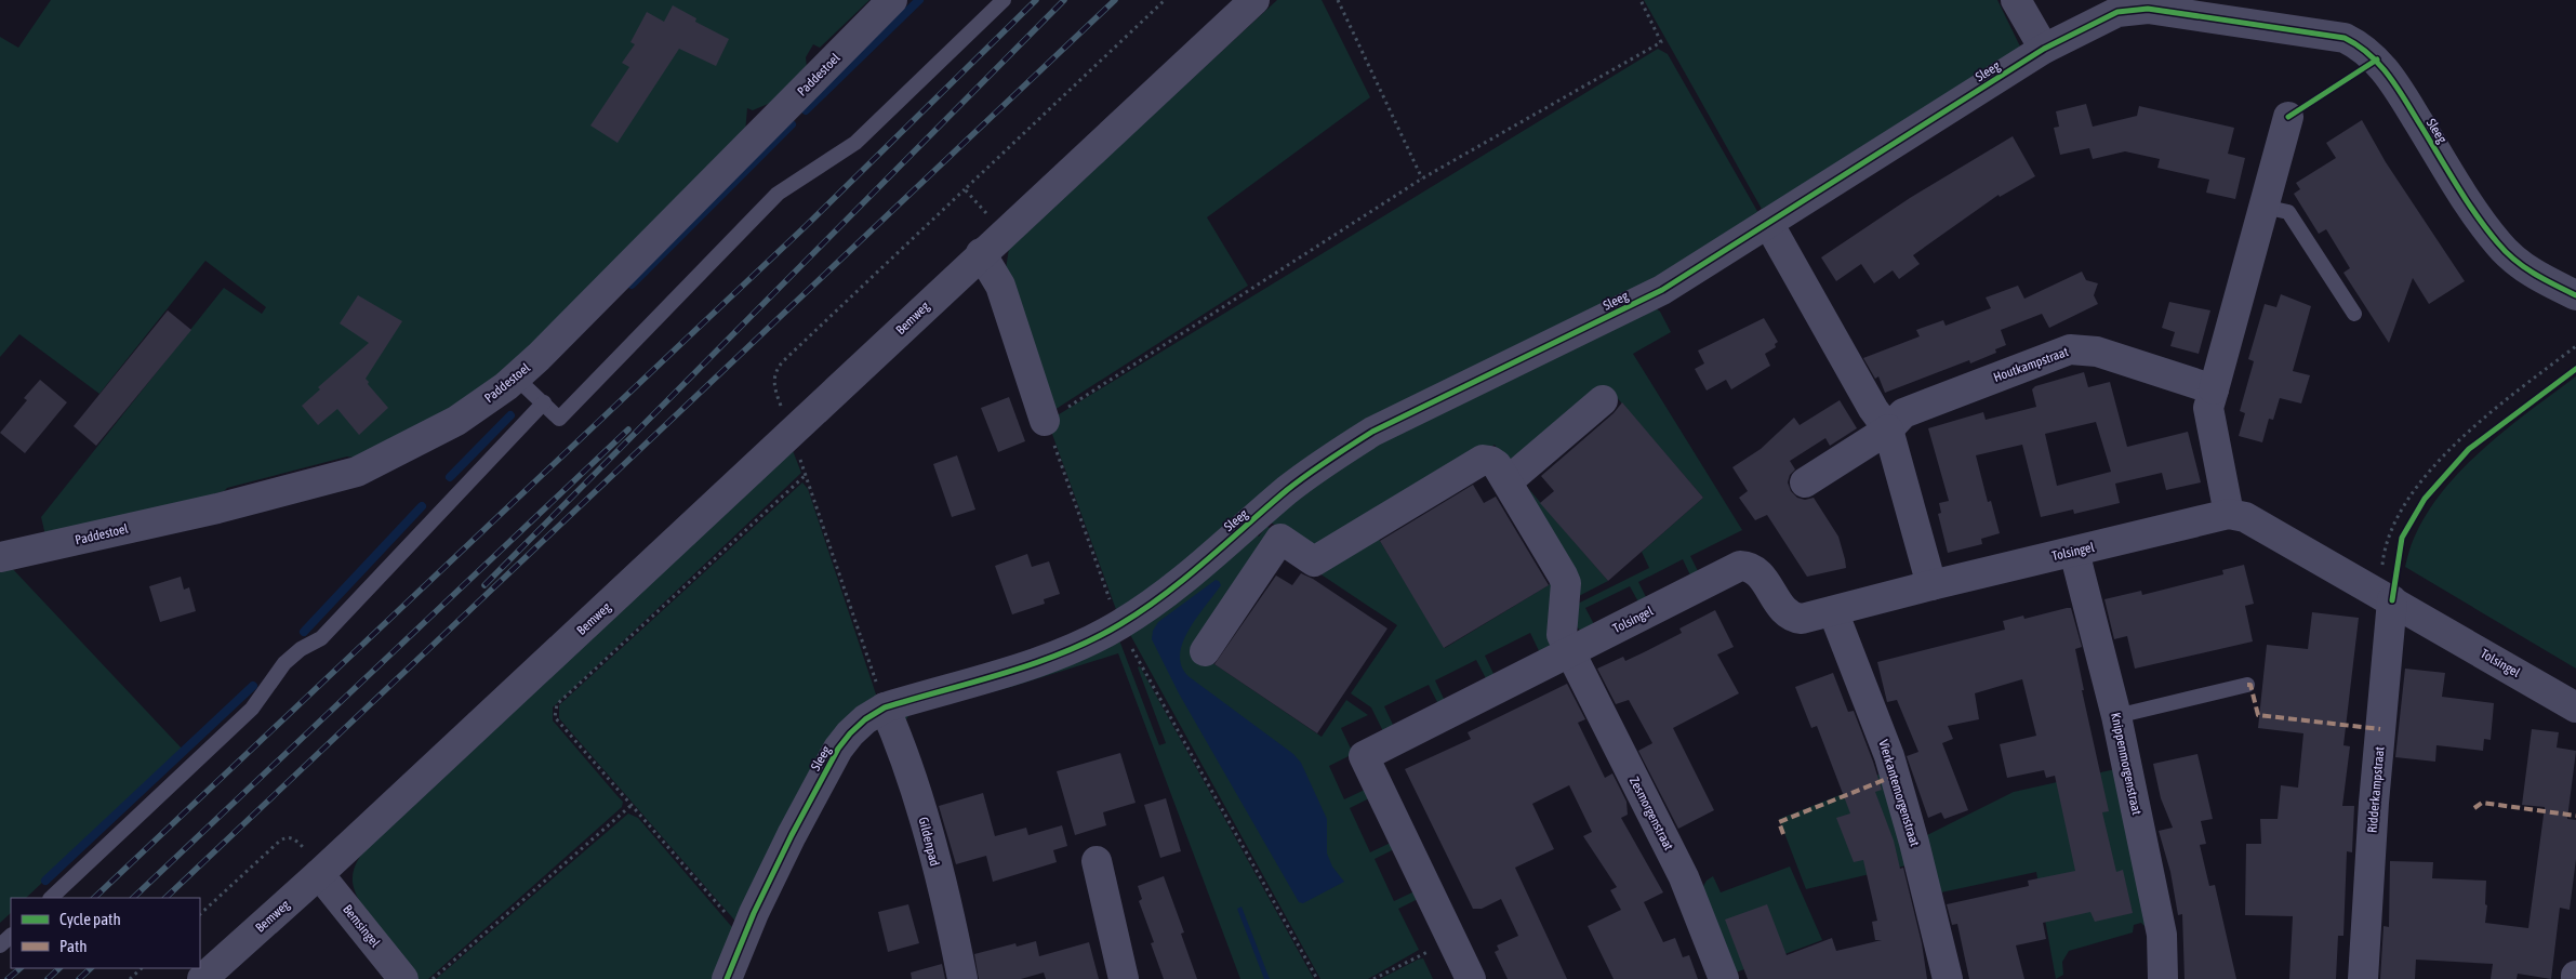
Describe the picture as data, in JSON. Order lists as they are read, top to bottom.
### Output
{
  "streets": {
    "street": [
      "Sleeg",
      "Paddestoel",
      "Bemweg",
      "Houtkampstraat",
      "Tolsingel",
      "Knippenmorgenstraat",
      "Ridderkampstraat",
      "Vierkantemorgenstraat",
      "Zesmorgenstraat",
      "Gildenpad",
      "Bemsingel"
    ]
  },
  "crossings": [
    ["Sleeg", "Gildenpad"],
    ["Bemweg", "Bemsingel"],
    ["Tolsingel", "Knippenmorgenstraat"],
    ["Tolsingel", "Ridderkampstraat"],
    ["Tolsingel", "Vierkantemorgenstraat"],
    ["Tolsingel", "Zesmorgenstraat"]
  ],
  "legend": ["Cycle path", "Path"]
}
